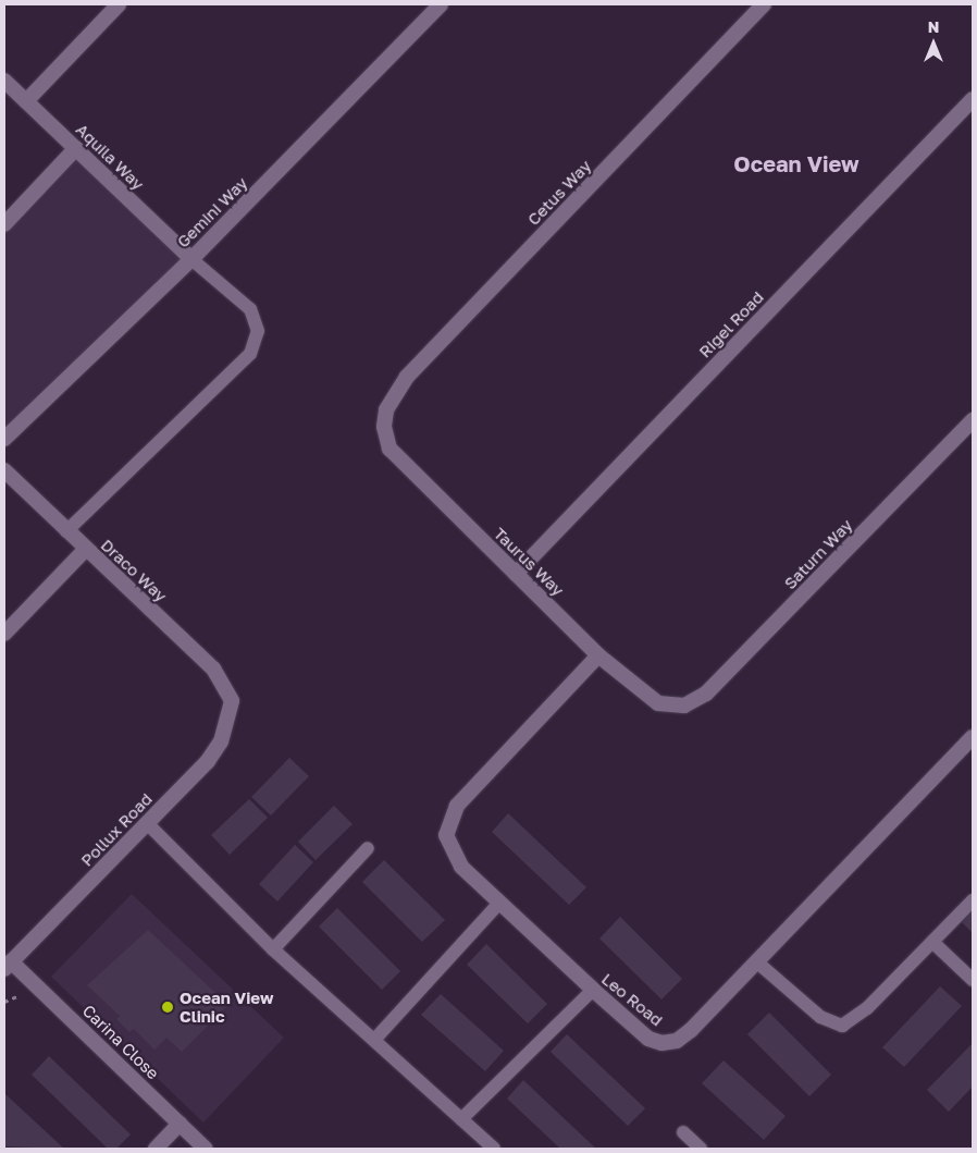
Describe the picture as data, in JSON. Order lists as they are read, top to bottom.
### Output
{
  "streets": {
    "street": [
      "Aquila Way",
      "Cetus Way",
      "Gemini Way",
      "Rigel Road",
      "Saturn Way",
      "Taurus Way",
      "Draco Way",
      "Pollux Road",
      "Leo Road",
      "Carina Close"
    ]
  },
  "crossings": [
    ["Aquila Way", "Gemini Way"],
    ["Cetus Way", "Taurus Way"],
    ["Rigel Road", "Taurus Way"],
    ["Saturn Way", "Taurus Way"],
    ["Taurus Way", "Leo Road"],
    ["Draco Way", "Pollux Road"],
    ["Pollux Road", "Carina Close"]
  ],
  "districts": ["Ocean View"],
  "places": ["Ocean View Clinic"],
  "north": "top"
}
